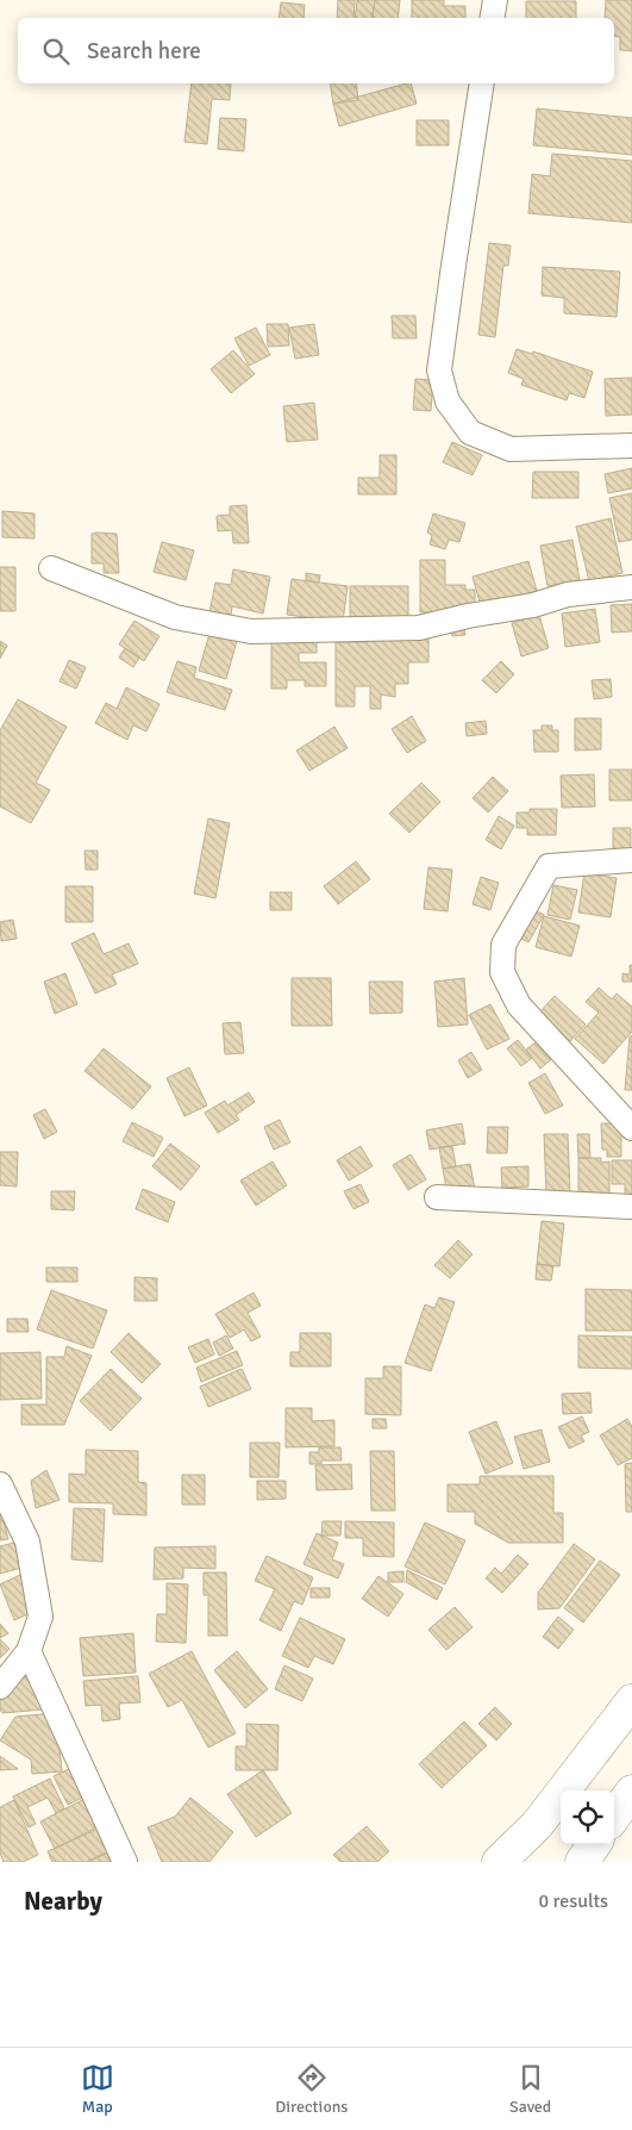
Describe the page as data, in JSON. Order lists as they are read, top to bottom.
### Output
{
  "page": {
    "search": "Search here",
    "heading": ["Nearby", "0 results"],
    "nav": ["Map", "Directions", "Saved"]
  }
}
